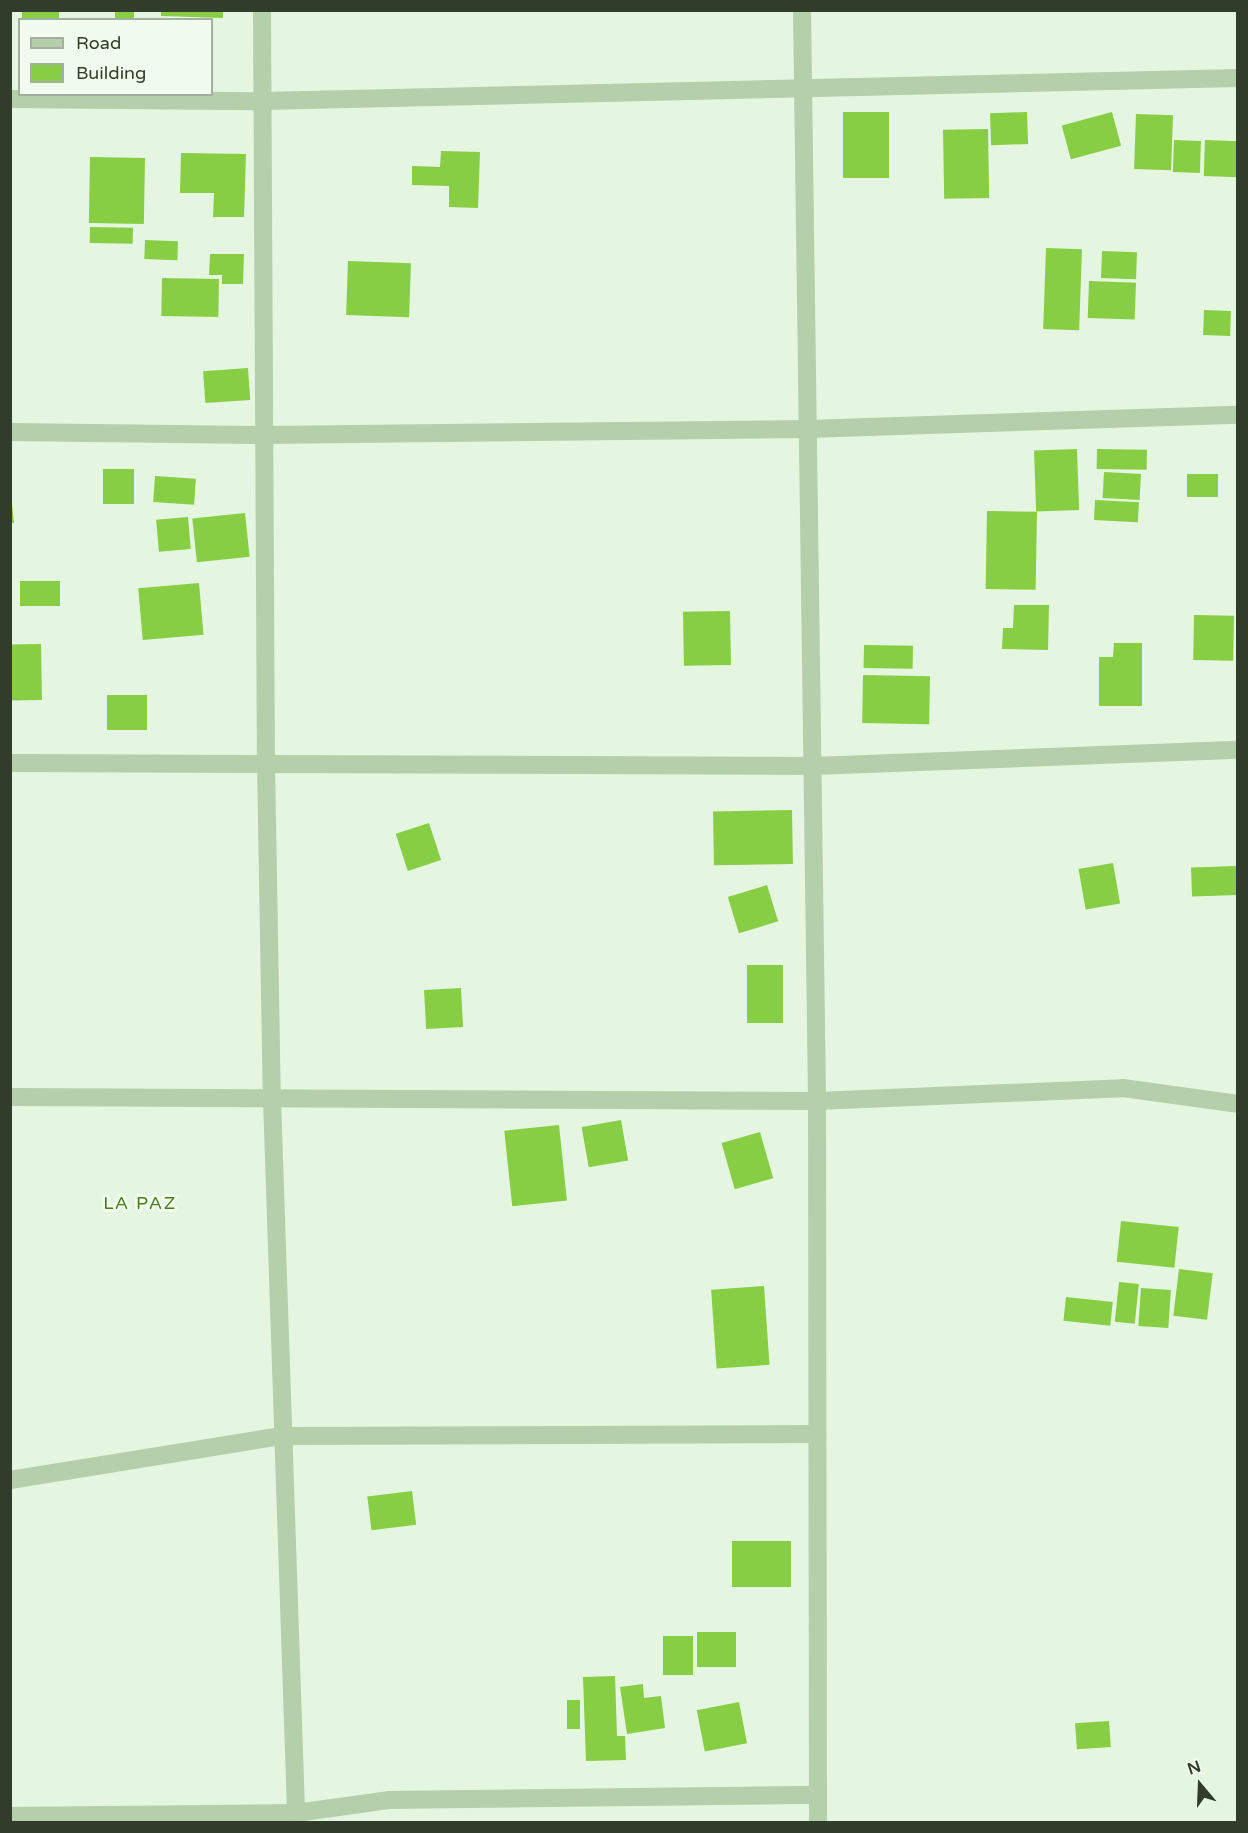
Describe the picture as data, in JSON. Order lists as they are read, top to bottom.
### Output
{
  "districts": ["LA PAZ"],
  "legend": ["Road", "Building"],
  "north": "top"
}
